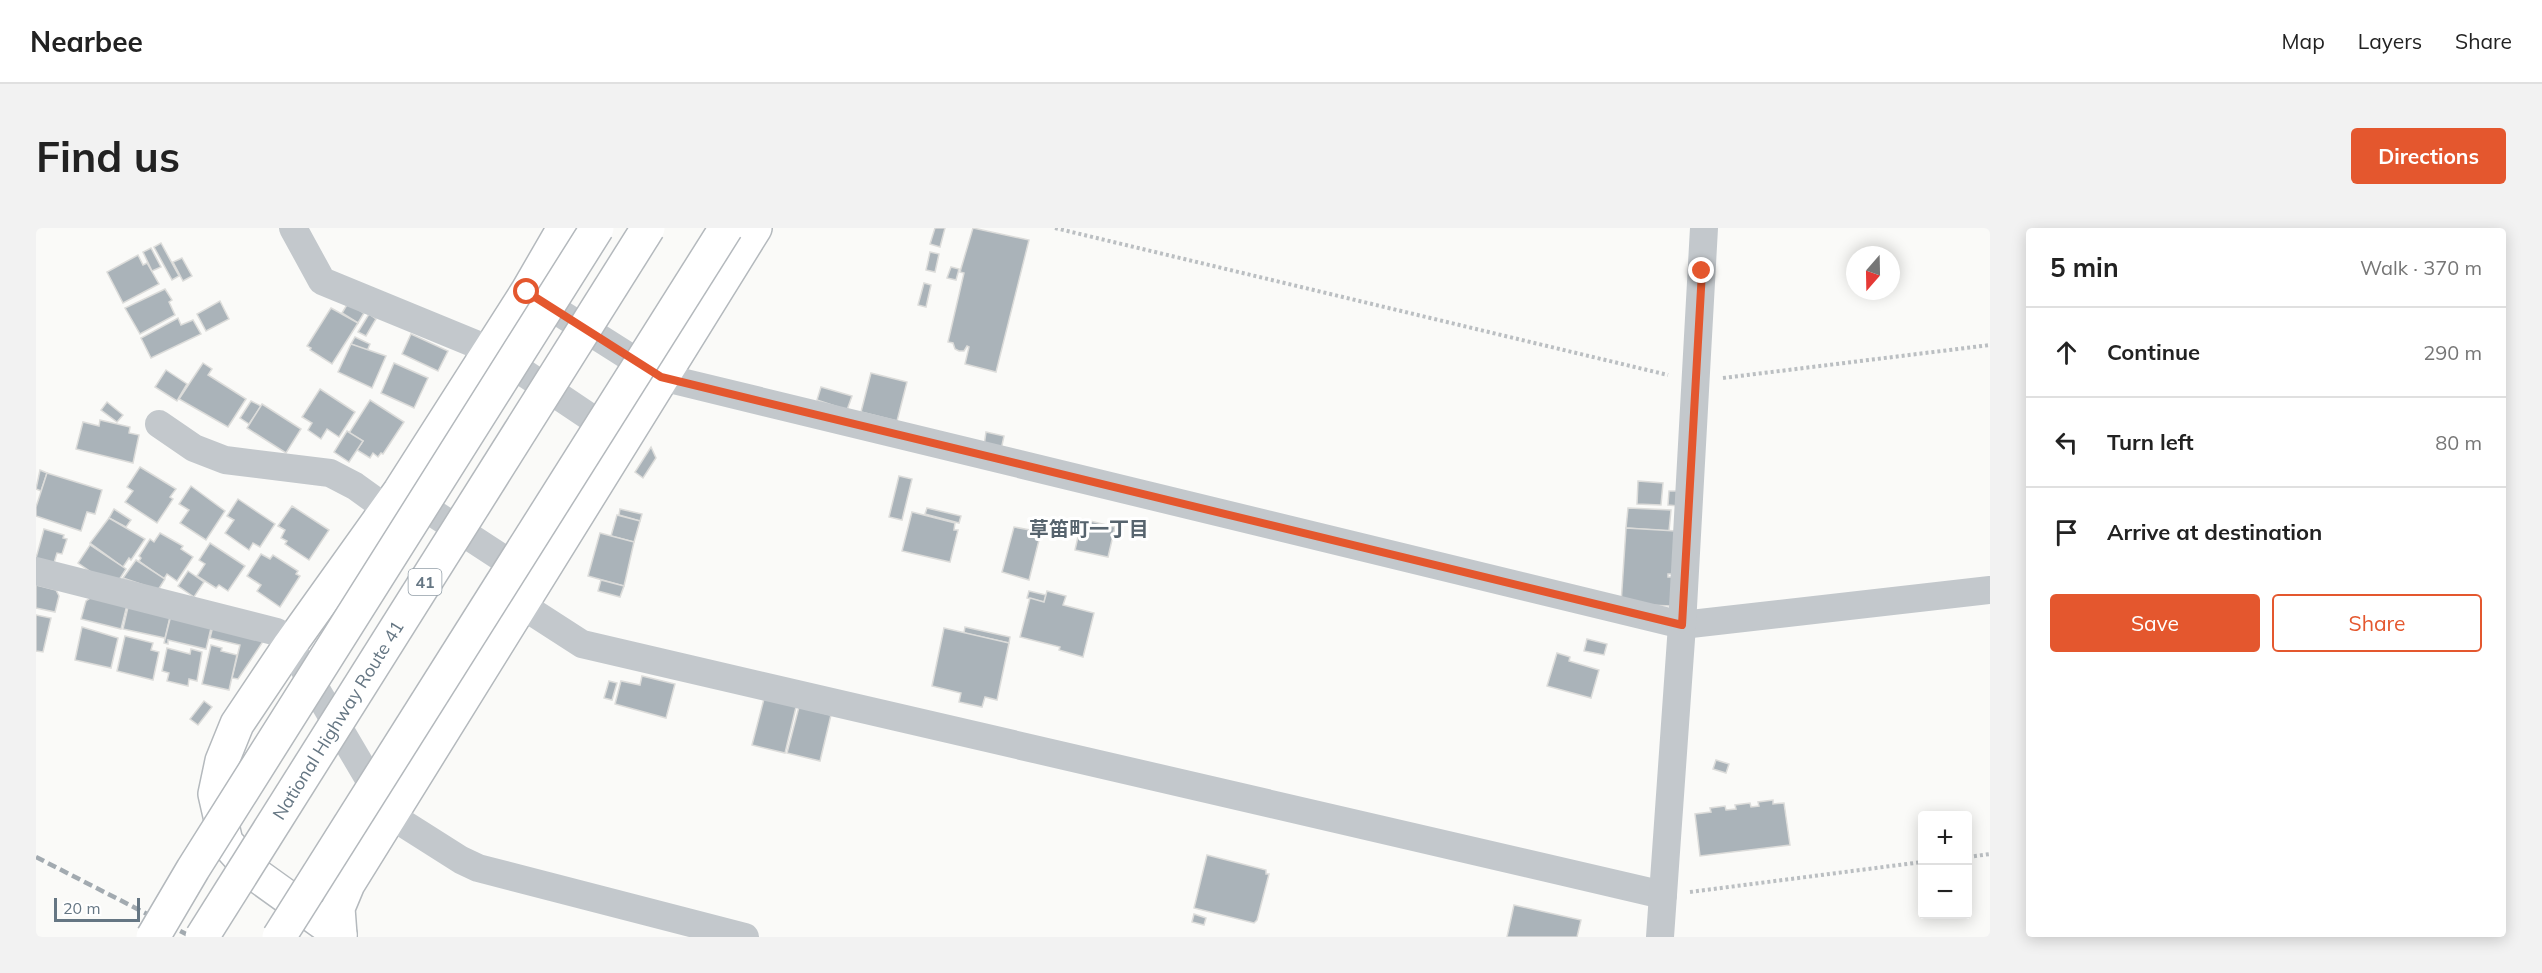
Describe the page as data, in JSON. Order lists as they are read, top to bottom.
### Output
{
  "streets": {
    "highway": ["41", "National Highway Route 41"]
  },
  "districts": ["草笛町一丁目"],
  "scale_bar": "20 m",
  "north": "bottom",
  "page": {
    "header": "Nearbee",
    "nav": ["Map", "Layers", "Share"],
    "buttons": [
      "Directions",
      ["Save", "Share"]
    ],
    "title": "Find us",
    "heading": ["5 min", "Walk · 370 m"],
    "list": [
      ["Continue", "290 m"],
      ["Turn left", "80 m"],
      "Arrive at destination"
    ],
    "map_buttons": ["+", "−"],
    "scale": "20 m"
  }
}
